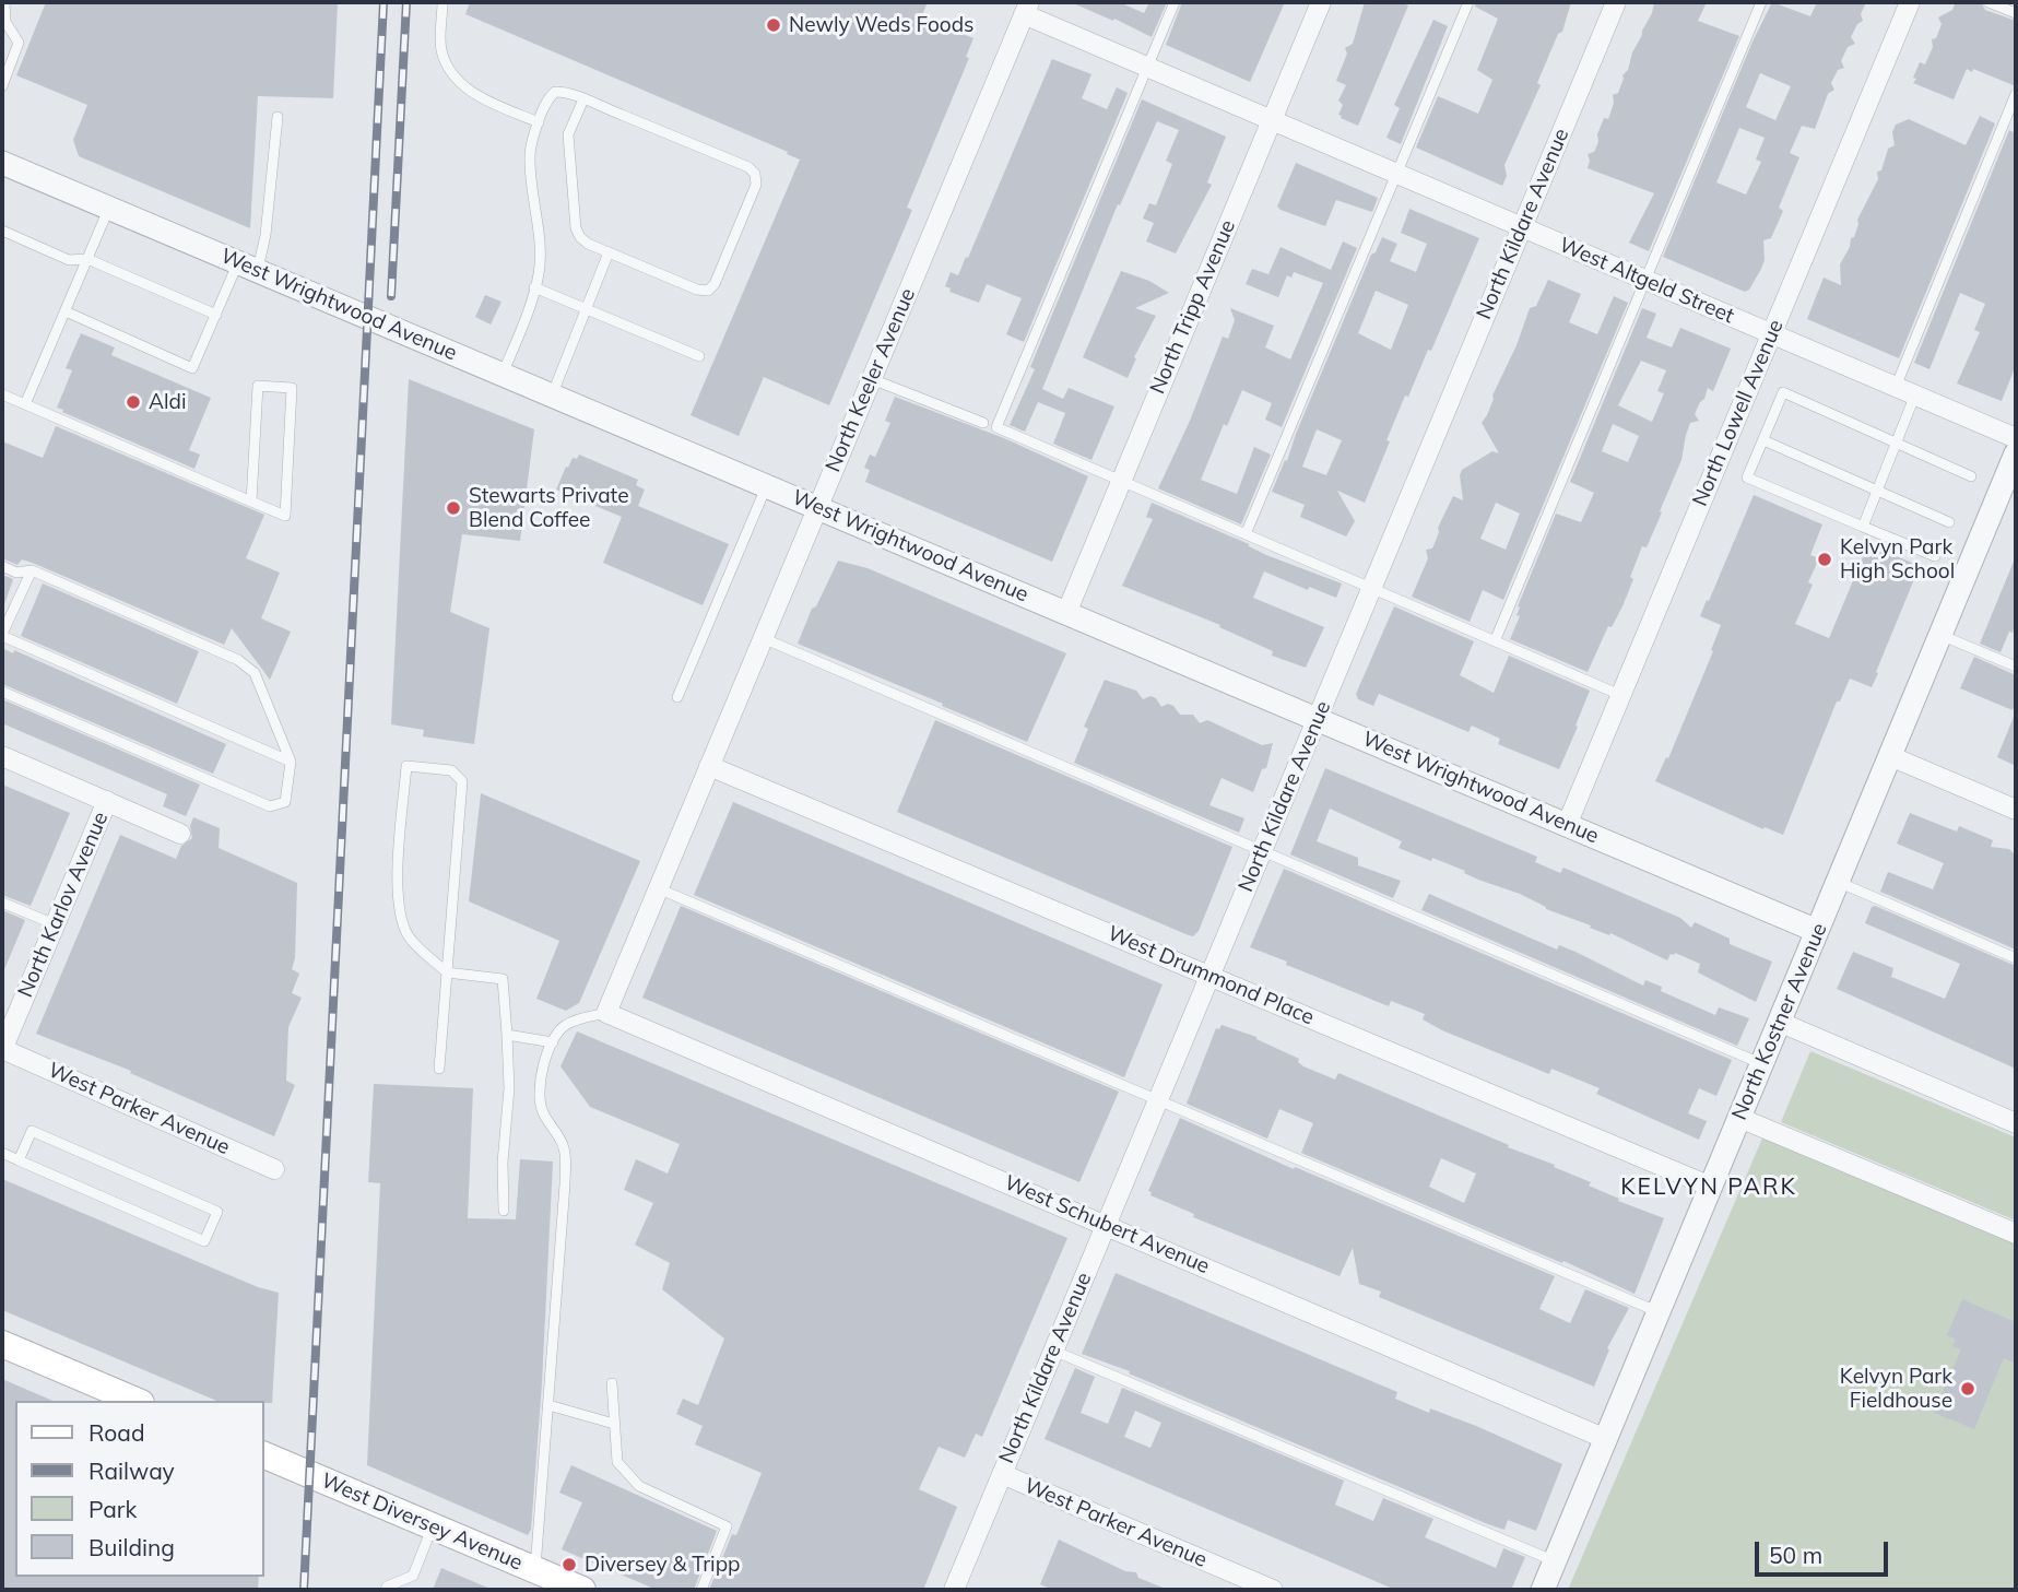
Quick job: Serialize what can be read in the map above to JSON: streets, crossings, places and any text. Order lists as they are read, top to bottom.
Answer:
{
  "streets": {
    "main road": ["West Diversey Avenue"],
    "street": [
      "North Kildare Avenue",
      "West Altgeld Street",
      "West Wrightwood Avenue",
      "North Tripp Avenue",
      "North Keeler Avenue",
      "North Lowell Avenue",
      "North Karlov Avenue",
      "West Drummond Place",
      "North Kostner Avenue",
      "West Parker Avenue",
      "West Schubert Avenue"
    ]
  },
  "crossings": [
    ["North Kildare Avenue", "West Altgeld Street"],
    ["North Kildare Avenue", "West Wrightwood Avenue"],
    ["North Kildare Avenue", "West Drummond Place"],
    ["North Kildare Avenue", "West Parker Avenue"],
    ["North Kildare Avenue", "West Schubert Avenue"],
    ["West Altgeld Street", "North Tripp Avenue"],
    ["West Altgeld Street", "North Keeler Avenue"],
    ["West Altgeld Street", "North Lowell Avenue"],
    ["West Wrightwood Avenue", "North Tripp Avenue"],
    ["West Wrightwood Avenue", "North Keeler Avenue"],
    ["West Wrightwood Avenue", "North Lowell Avenue"],
    ["West Wrightwood Avenue", "North Kostner Avenue"],
    ["North Keeler Avenue", "West Drummond Place"],
    ["North Keeler Avenue", "West Schubert Avenue"],
    ["North Karlov Avenue", "West Parker Avenue"],
    ["West Drummond Place", "North Kostner Avenue"],
    ["North Kostner Avenue", "West Schubert Avenue"]
  ],
  "districts": ["KELVYN PARK"],
  "places": [
    "Newly Weds Foods",
    "Aldi",
    "Stewarts Private Blend Coffee",
    "Kelvyn Park High School",
    "Kelvyn Park Fieldhouse",
    "Diversey & Tripp"
  ],
  "legend": [
    "Road",
    "Railway",
    "Park",
    "Building"
  ],
  "scale_bar": "50 m"
}
